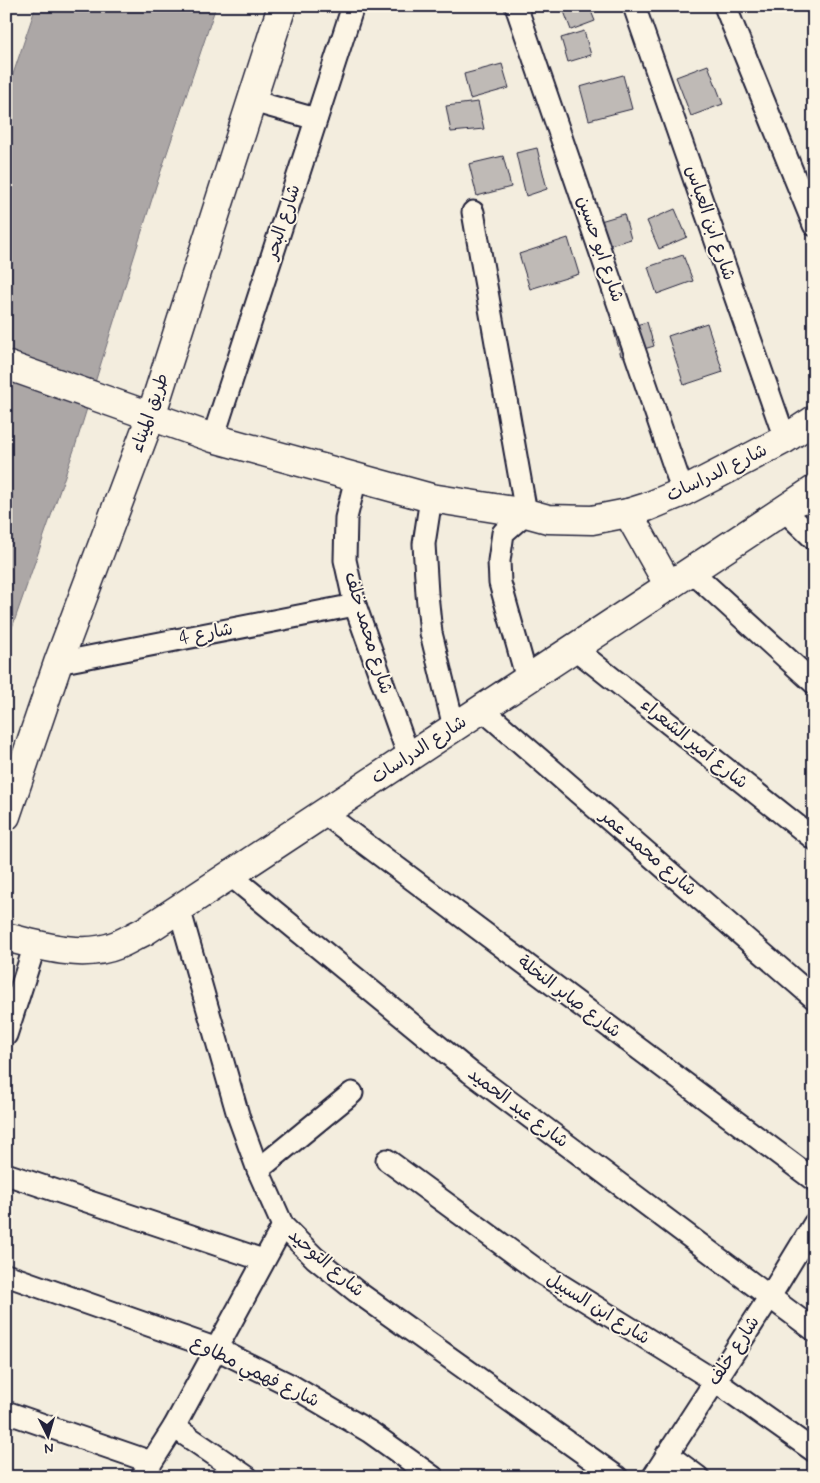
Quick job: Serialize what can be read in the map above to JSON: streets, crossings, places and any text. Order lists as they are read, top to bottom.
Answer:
{
  "streets": {
    "street": [
      "شارع البحر",
      "شارع ابن العباس",
      "شارع ابو حسين",
      "طريق الميناء",
      "شارع الدراسات",
      "شارع محمد خلف",
      "شارع 4",
      "شارع أمير الشعراء",
      "شارع محمد عمر",
      "شارع صابر النخلة",
      "شارع عبد الحميد",
      "شارع التوحيد",
      "شارع ابن السبيل",
      "شارع خلف",
      "شارع فهمي مطاوع"
    ]
  },
  "crossings": [
    ["شارع البحر", "شارع الدراسات"],
    ["شارع ابن العباس", "شارع الدراسات"],
    ["شارع ابو حسين", "شارع الدراسات"],
    ["طريق الميناء", "شارع الدراسات"],
    ["طريق الميناء", "شارع 4"],
    ["شارع الدراسات", "شارع محمد خلف"],
    ["شارع الدراسات", "شارع أمير الشعراء"],
    ["شارع الدراسات", "شارع محمد عمر"],
    ["شارع الدراسات", "شارع صابر النخلة"],
    ["شارع الدراسات", "شارع عبد الحميد"],
    ["شارع الدراسات", "شارع التوحيد"],
    ["شارع محمد خلف", "شارع 4"],
    ["شارع عبد الحميد", "شارع خلف"],
    ["شارع ابن السبيل", "شارع خلف"]
  ],
  "north": "bottom"
}
